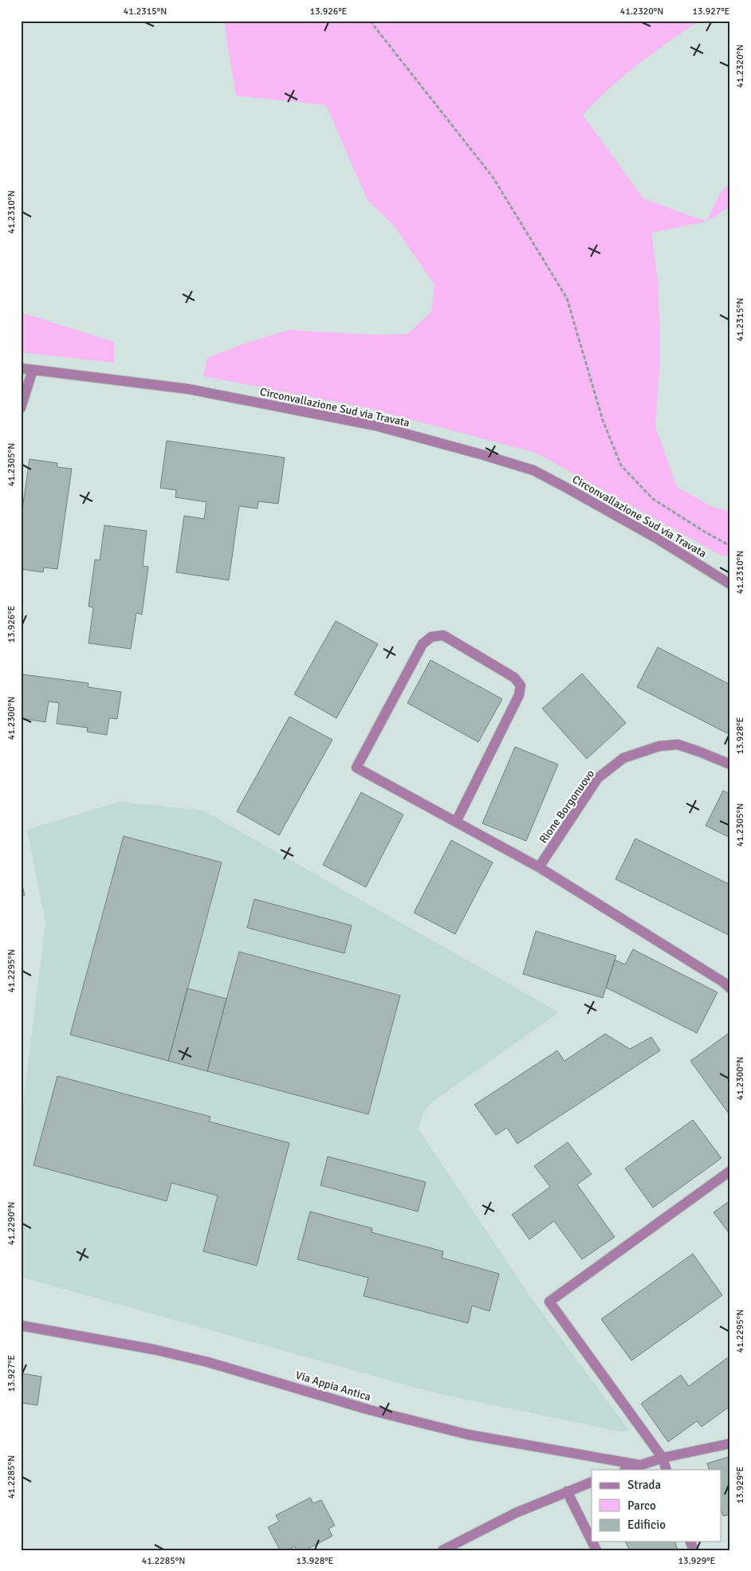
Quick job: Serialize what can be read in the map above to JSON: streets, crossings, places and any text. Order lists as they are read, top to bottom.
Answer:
{
  "streets": {
    "street": ["Circonvallazione Sud via Travata", "Rione Borgonuovo", "Via Appia Antica"]
  },
  "legend": ["Strada", "Parco", "Edificio"],
  "coordinates": [
    "41.2315°N",
    "13.926°E",
    "41.2320°N",
    "13.927°E",
    "41.2310°N",
    "41.2305°N",
    "41.2300°N",
    "13.928°E",
    "41.2295°N",
    "41.2290°N",
    "41.2285°N",
    "13.929°E"
  ]
}
